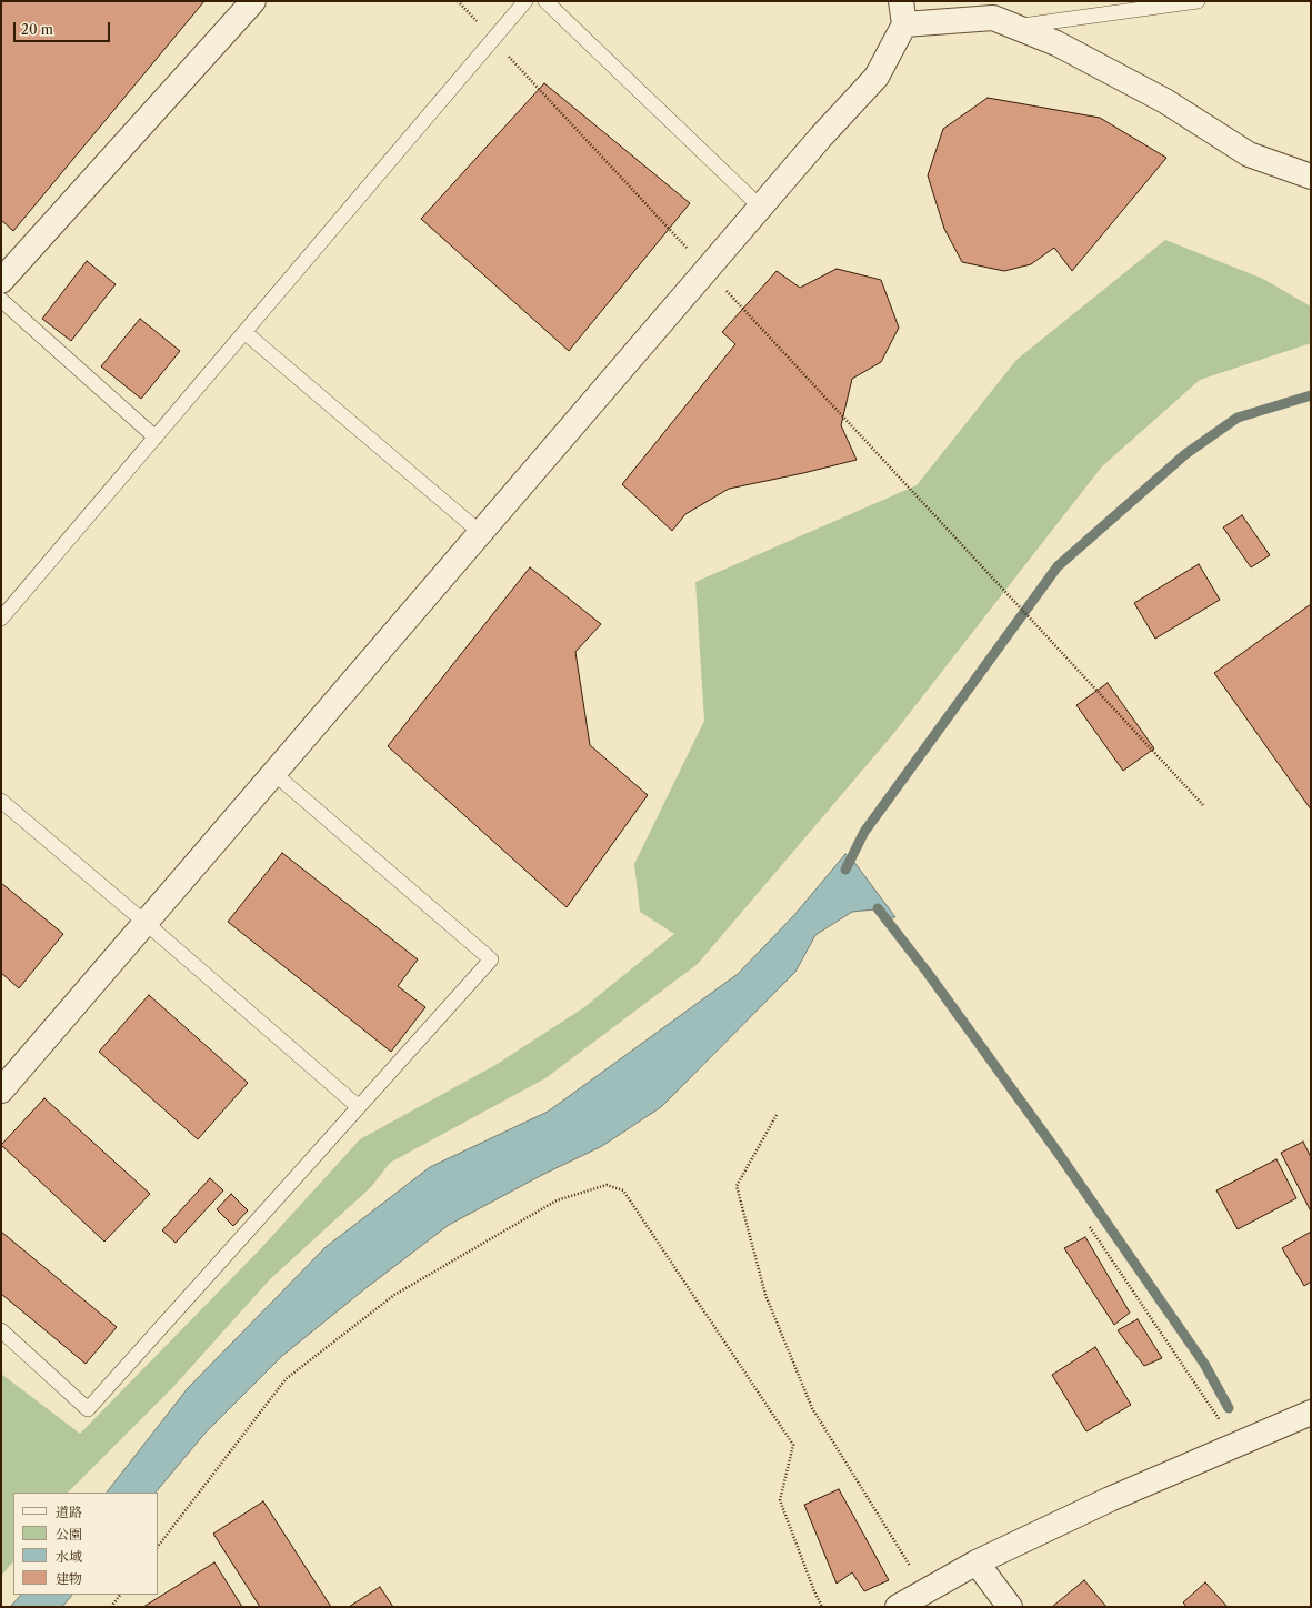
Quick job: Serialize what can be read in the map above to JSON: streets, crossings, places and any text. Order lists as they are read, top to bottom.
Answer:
{
  "legend": [
    "道路",
    "公園",
    "水域",
    "建物"
  ],
  "scale_bar": "20 m"
}
